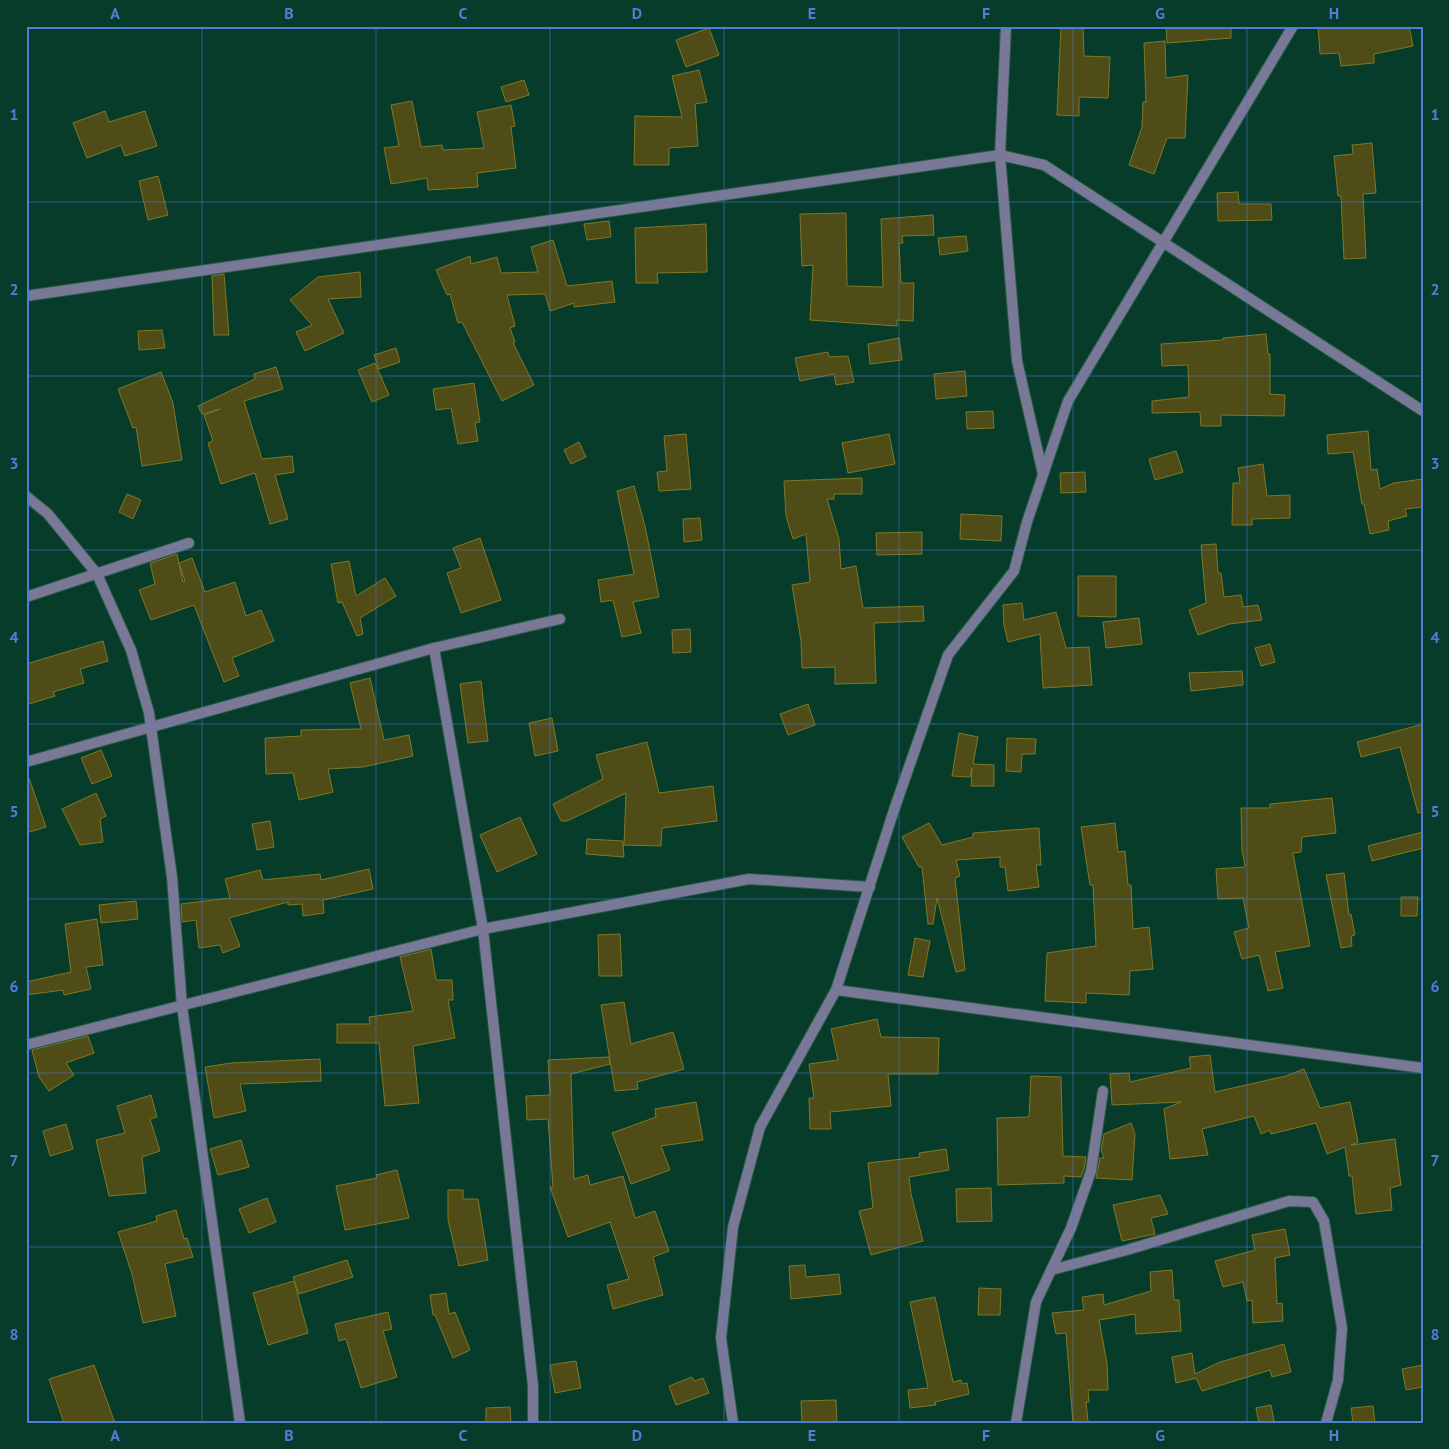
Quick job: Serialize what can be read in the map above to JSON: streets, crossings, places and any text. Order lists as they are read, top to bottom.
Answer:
{
  "grid": {
    "columns": [
      "A",
      "B",
      "C",
      "D",
      "E",
      "F",
      "G",
      "H"
    ],
    "rows": [
      "1",
      "2",
      "3",
      "4",
      "5",
      "6",
      "7",
      "8"
    ]
  }
}
